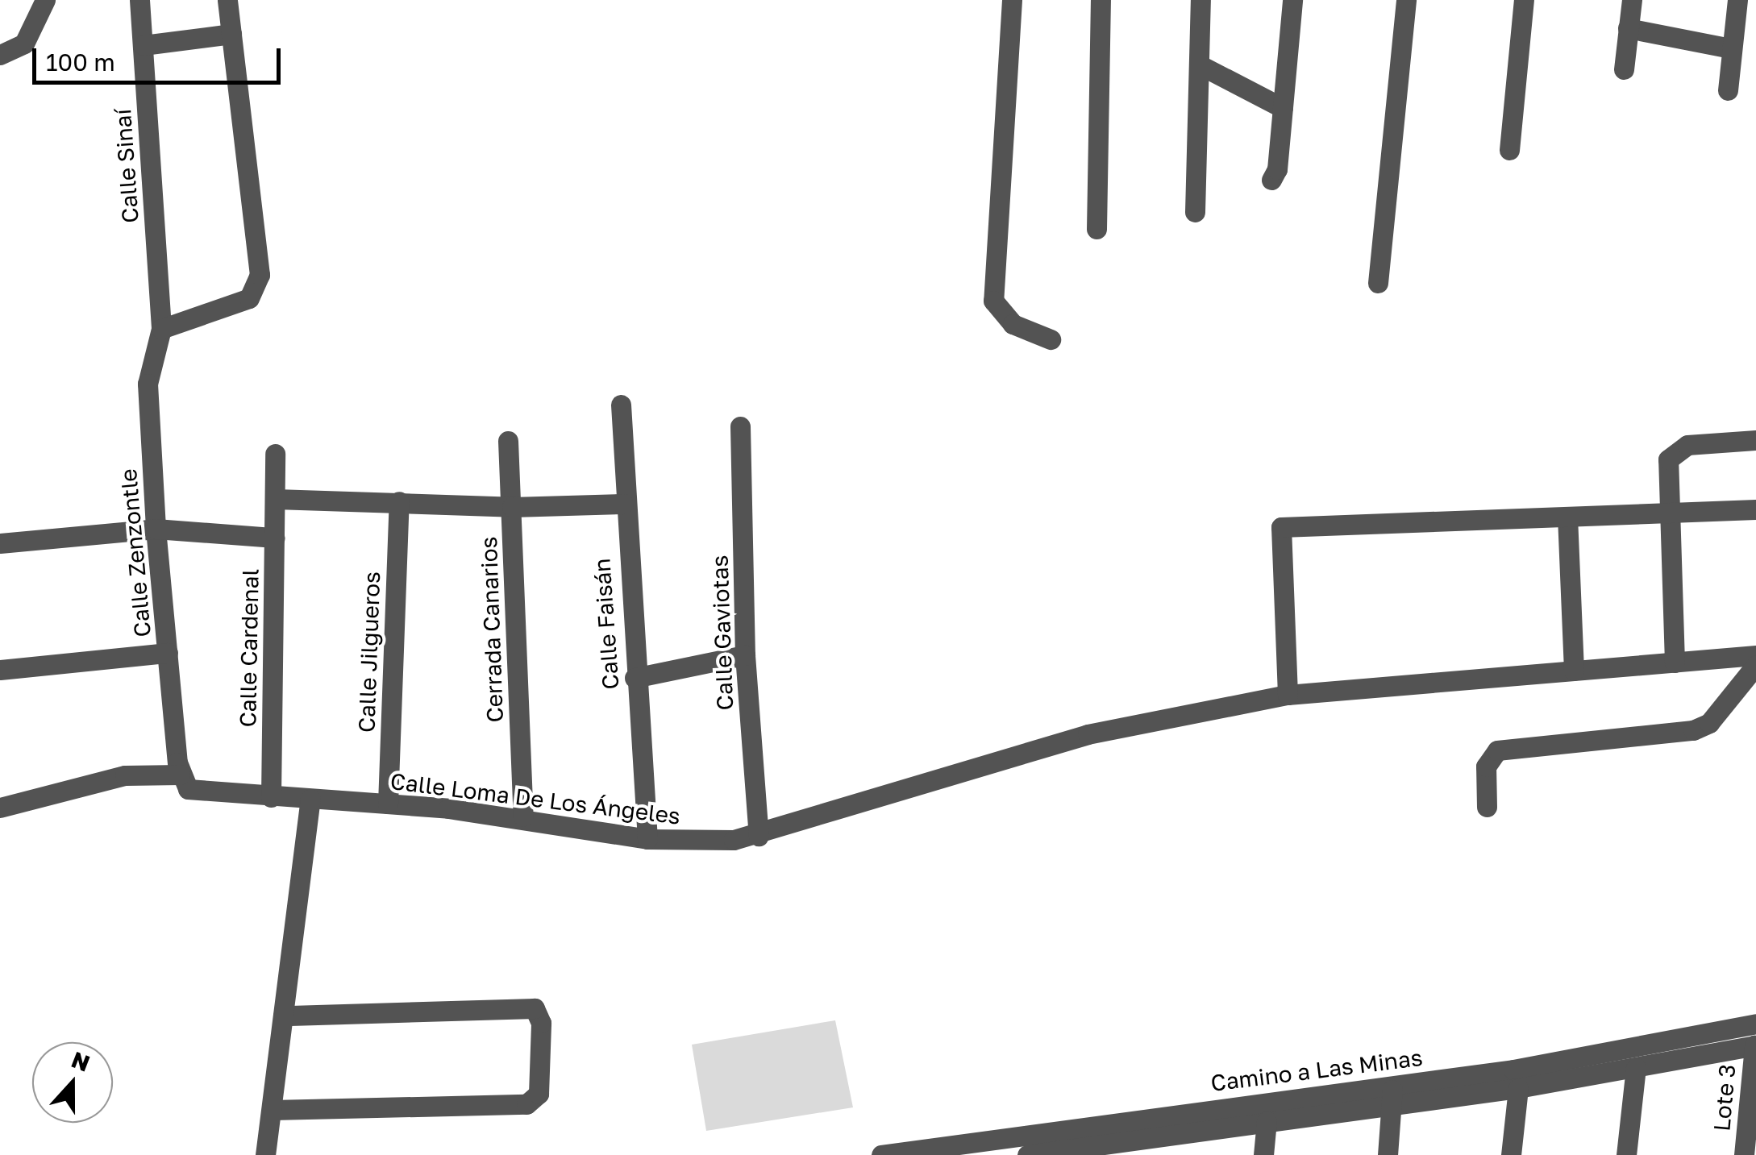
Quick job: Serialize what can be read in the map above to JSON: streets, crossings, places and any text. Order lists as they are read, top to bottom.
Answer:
{
  "streets": {
    "street": [
      "Calle Sinaí",
      "Calle Zenzontle",
      "Calle Faisán",
      "Cerrada Canarios",
      "Calle Gaviotas",
      "Calle Cardenal",
      "Calle Jilgueros",
      "Calle Loma De Los Ángeles",
      "Camino a Las Minas",
      "Lote 3"
    ]
  },
  "crossings": [
    ["Calle Sinaí", "Calle Zenzontle"],
    ["Calle Zenzontle", "Calle Loma De Los Ángeles"],
    ["Calle Faisán", "Calle Loma De Los Ángeles"],
    ["Cerrada Canarios", "Calle Loma De Los Ángeles"],
    ["Calle Gaviotas", "Calle Loma De Los Ángeles"],
    ["Calle Cardenal", "Calle Loma De Los Ángeles"],
    ["Calle Jilgueros", "Calle Loma De Los Ángeles"],
    ["Camino a Las Minas", "Lote 3"]
  ],
  "scale_bar": "100 m",
  "north": "top"
}
